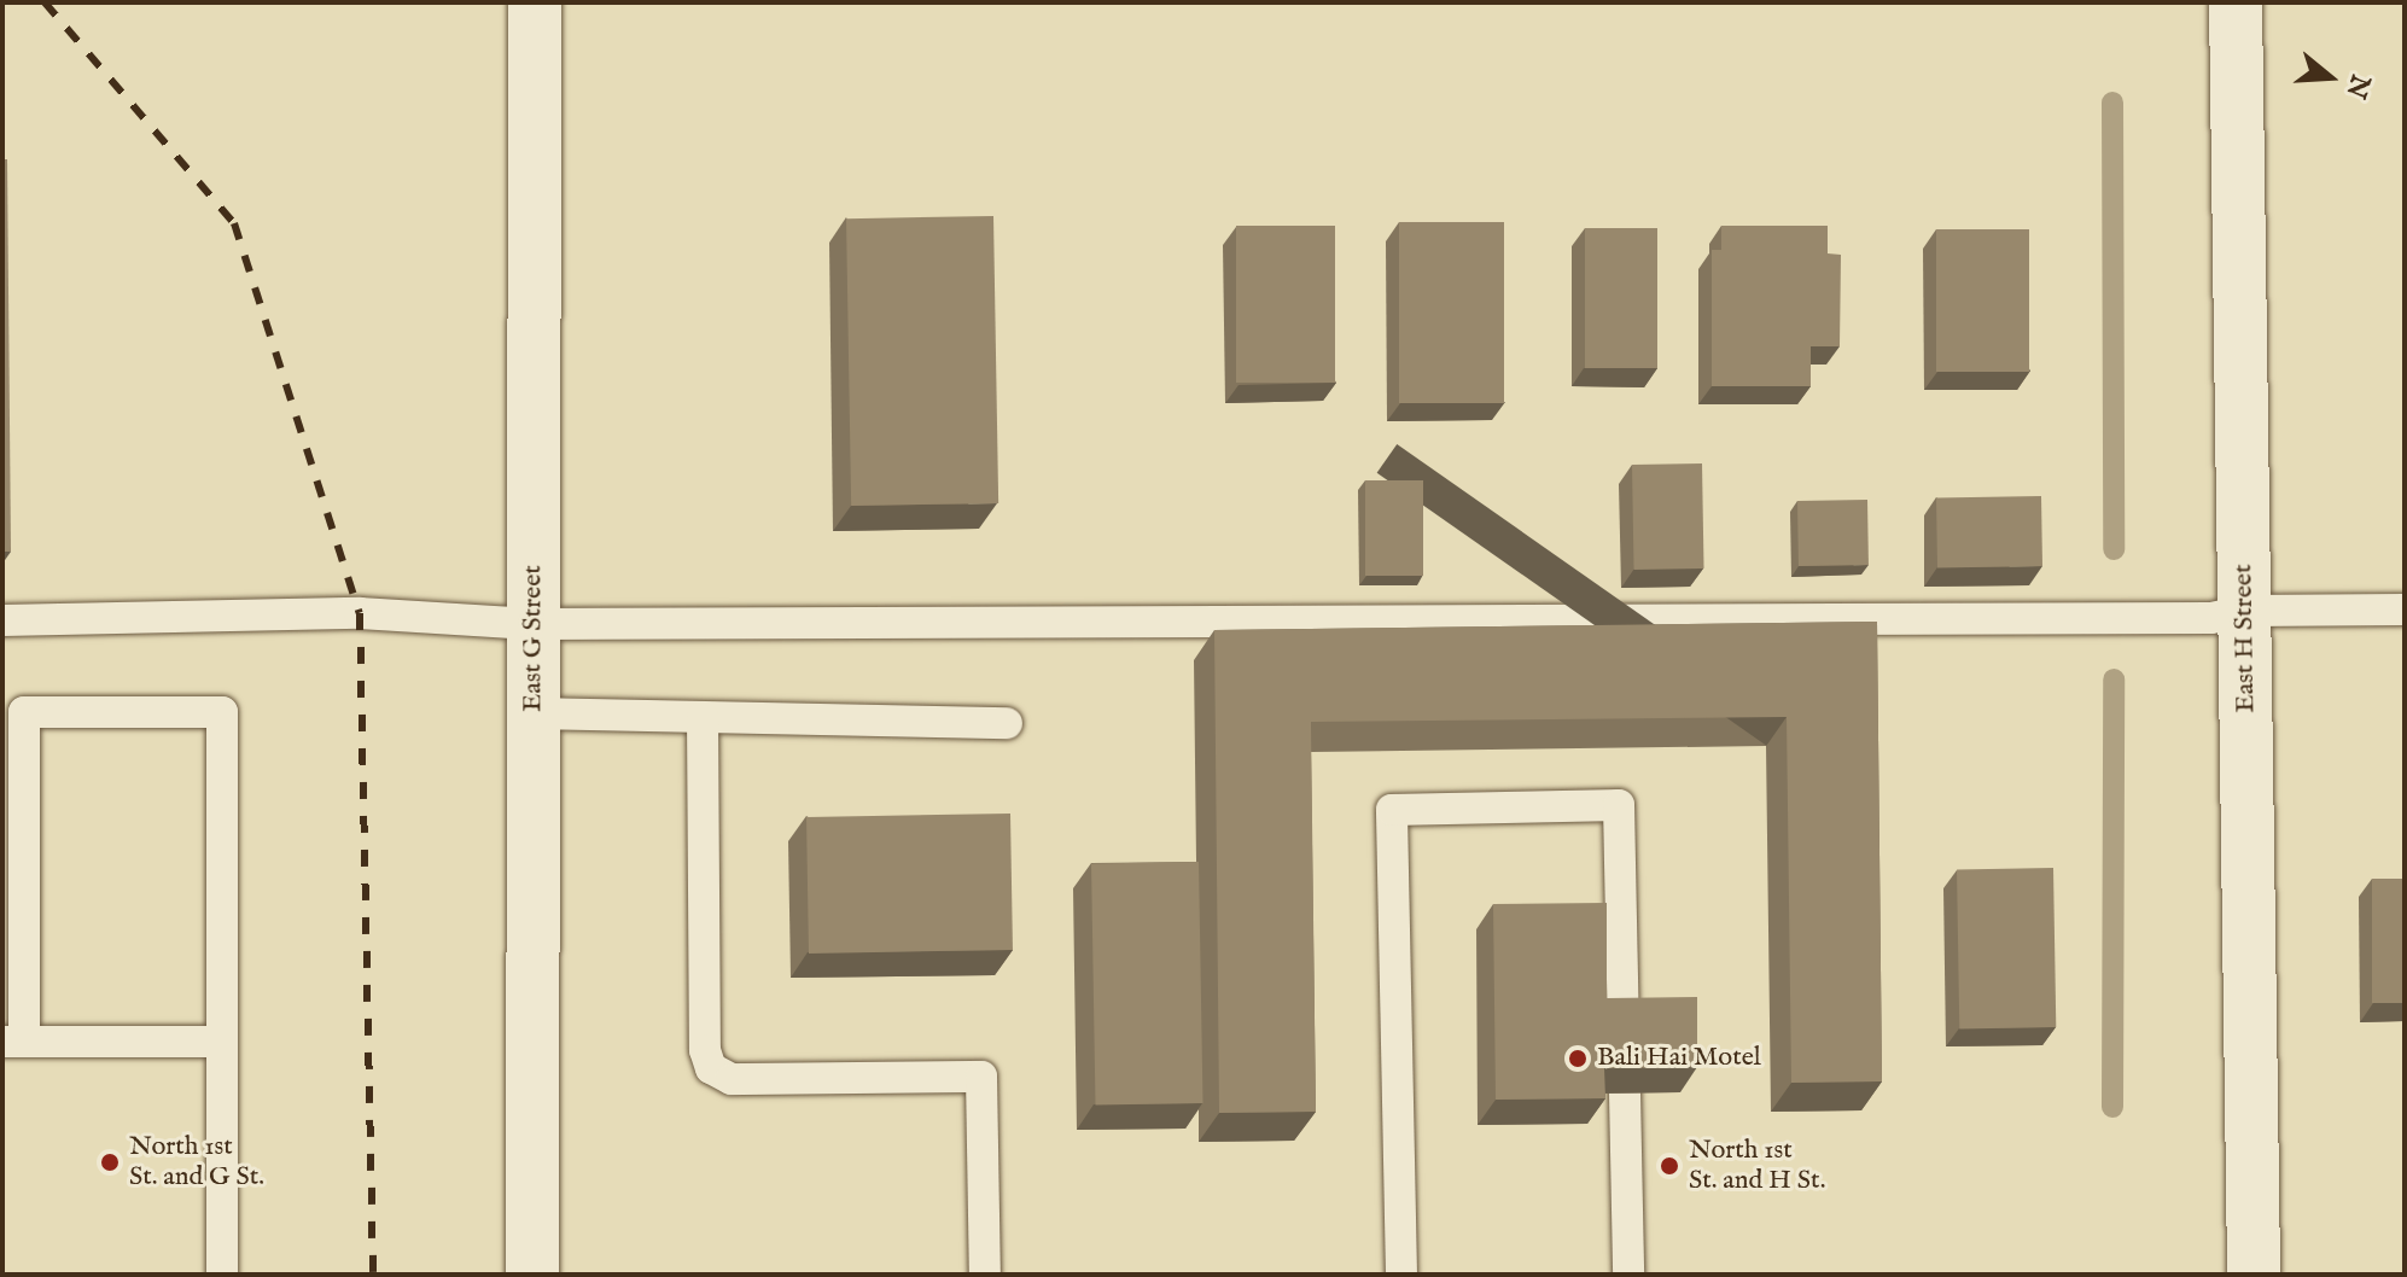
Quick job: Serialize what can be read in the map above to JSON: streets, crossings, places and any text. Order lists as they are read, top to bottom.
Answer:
{
  "streets": {
    "street": ["East G Street", "East H Street"]
  },
  "places": ["Bali Hai Motel", "North 1st St. and G St.", "North 1st St. and H St."],
  "north": "right"
}
